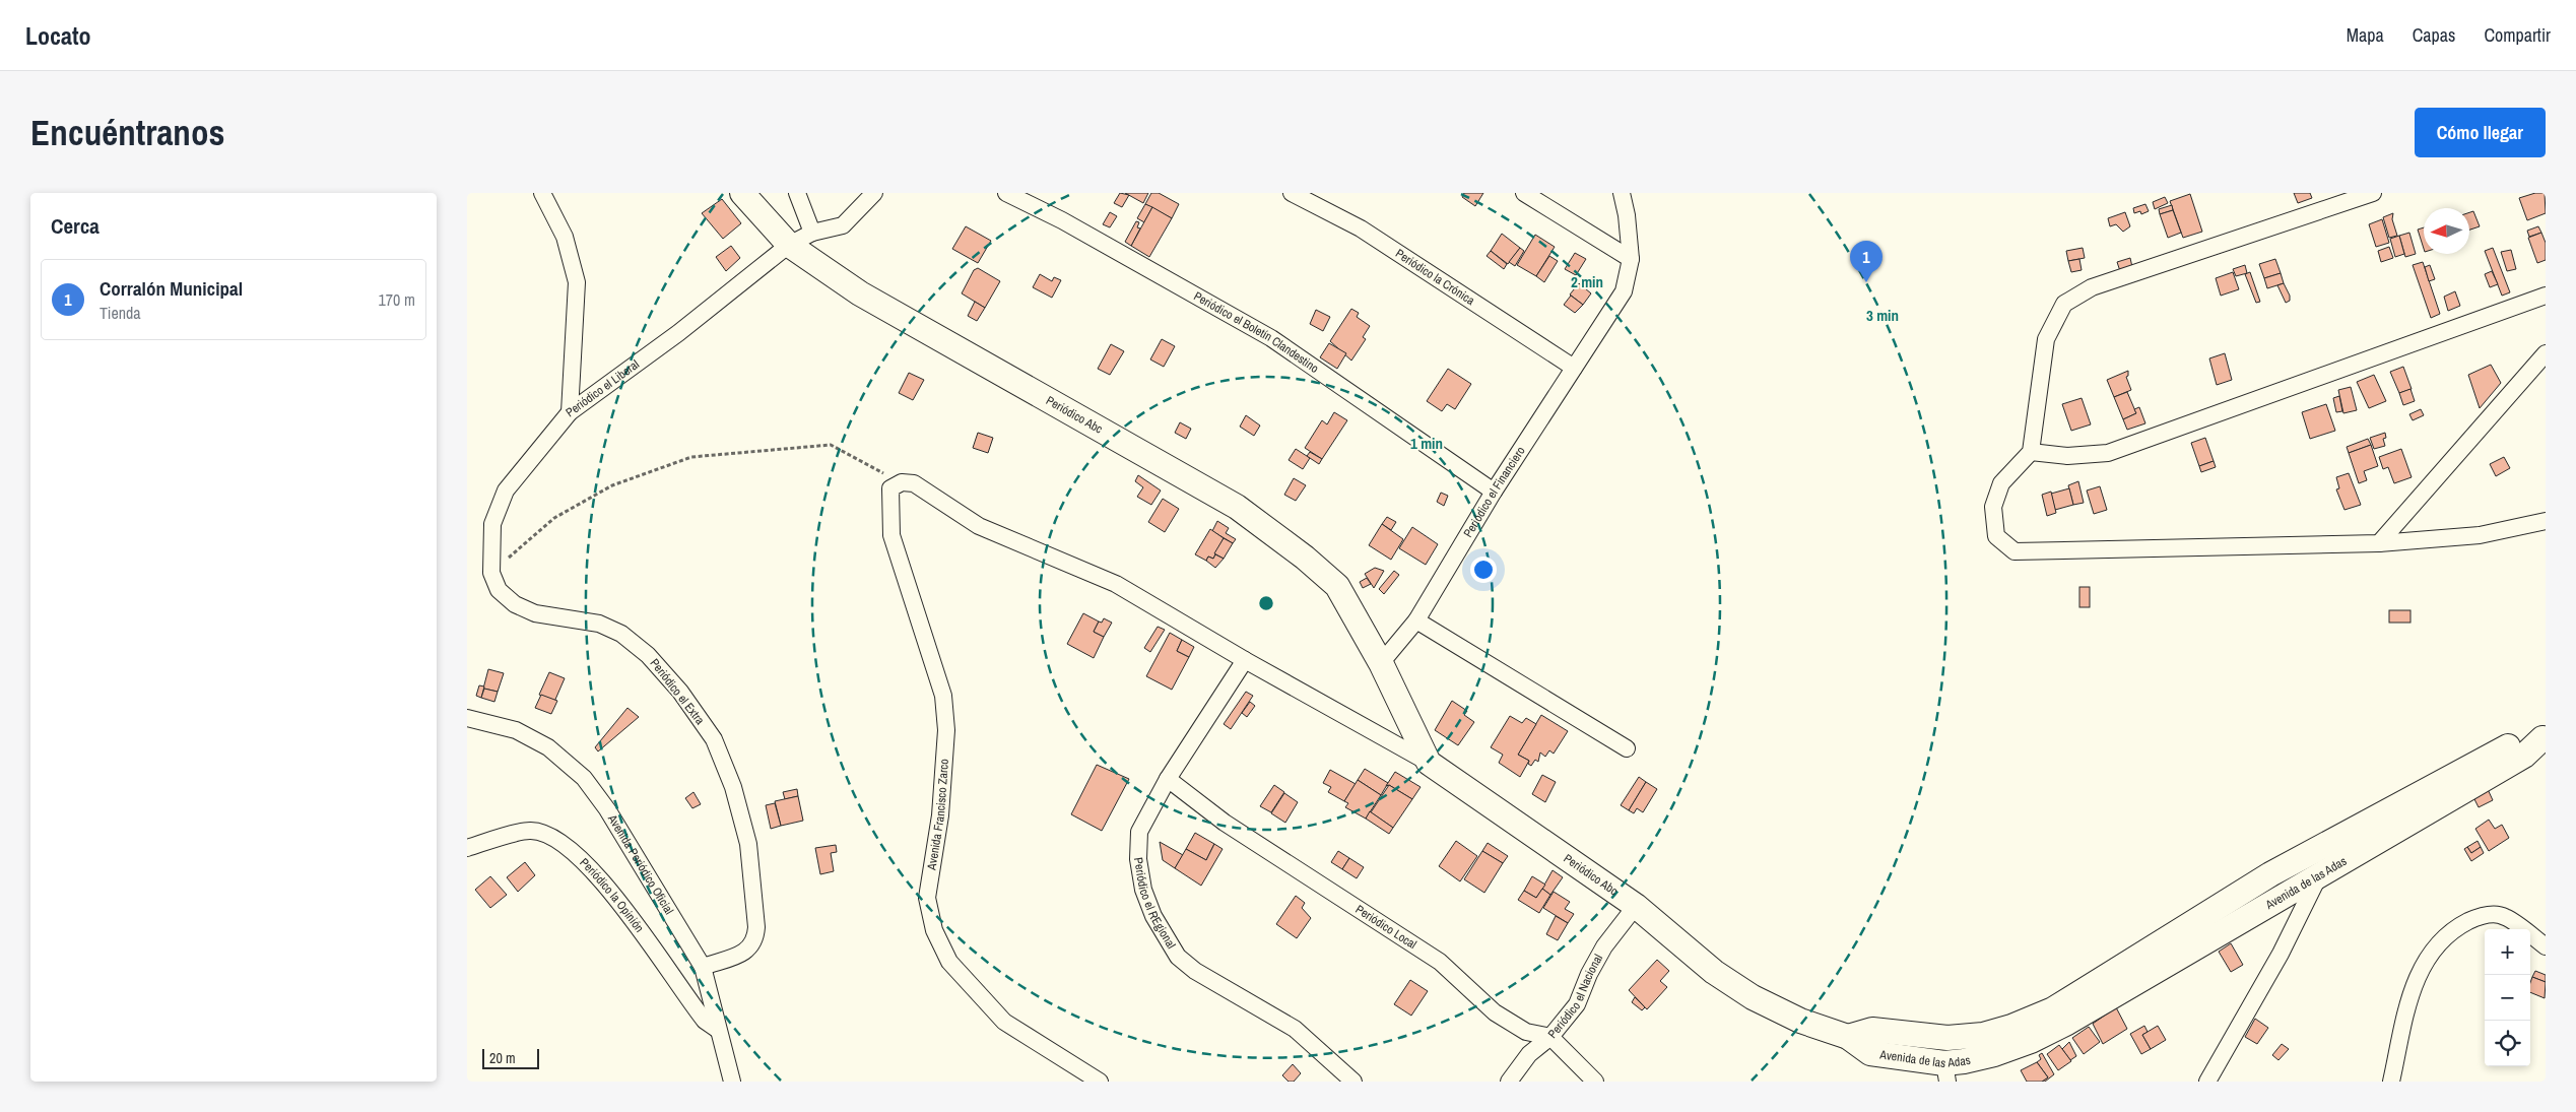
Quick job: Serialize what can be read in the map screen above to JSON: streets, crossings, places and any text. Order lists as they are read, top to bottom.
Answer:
{
  "streets": {
    "street": [
      "Periódico la Crónica",
      "Periódico el Boletín Clandestino",
      "Periódico el Liberal",
      "Periódico Abc",
      "Periódico el Financiero",
      "Periódico el Extra",
      "Avenida Francisco Zarco",
      "Avenida Periódico Oficial",
      "Avenida de las Adas",
      "Periódico la Opinión",
      "Periódico el REgional",
      "Periódico Local",
      "Periódico el Nacional"
    ]
  },
  "crossings": [
    ["Periódico la Crónica", "Periódico el Financiero"],
    ["Periódico el Boletín Clandestino", "Periódico el Financiero"],
    ["Periódico el Liberal", "Periódico Abc"],
    ["Periódico el Liberal", "Periódico el Extra"],
    ["Periódico Abc", "Avenida de las Adas"],
    ["Periódico Abc", "Periódico el Nacional"],
    ["Periódico el Extra", "Avenida Periódico Oficial"],
    ["Avenida Periódico Oficial", "Periódico la Opinión"],
    ["Periódico el REgional", "Periódico Local"],
    ["Periódico Local", "Periódico el Nacional"]
  ],
  "scale_bar": "20 m",
  "north": "left",
  "page": {
    "header": "Locato",
    "nav": ["Mapa", "Capas", "Compartir"],
    "buttons": "Cómo llegar",
    "title": "Encuéntranos",
    "heading": "Cerca",
    "pins": "1",
    "list": [
      {
        "mark": "1",
        "name": "Corralón Municipal",
        "note": "Tienda",
        "value": "170 m"
      }
    ],
    "map_buttons": ["+", "−"],
    "scale": "20 m"
  },
  "rings": ["2 min", "3 min", "1 min"]
}
